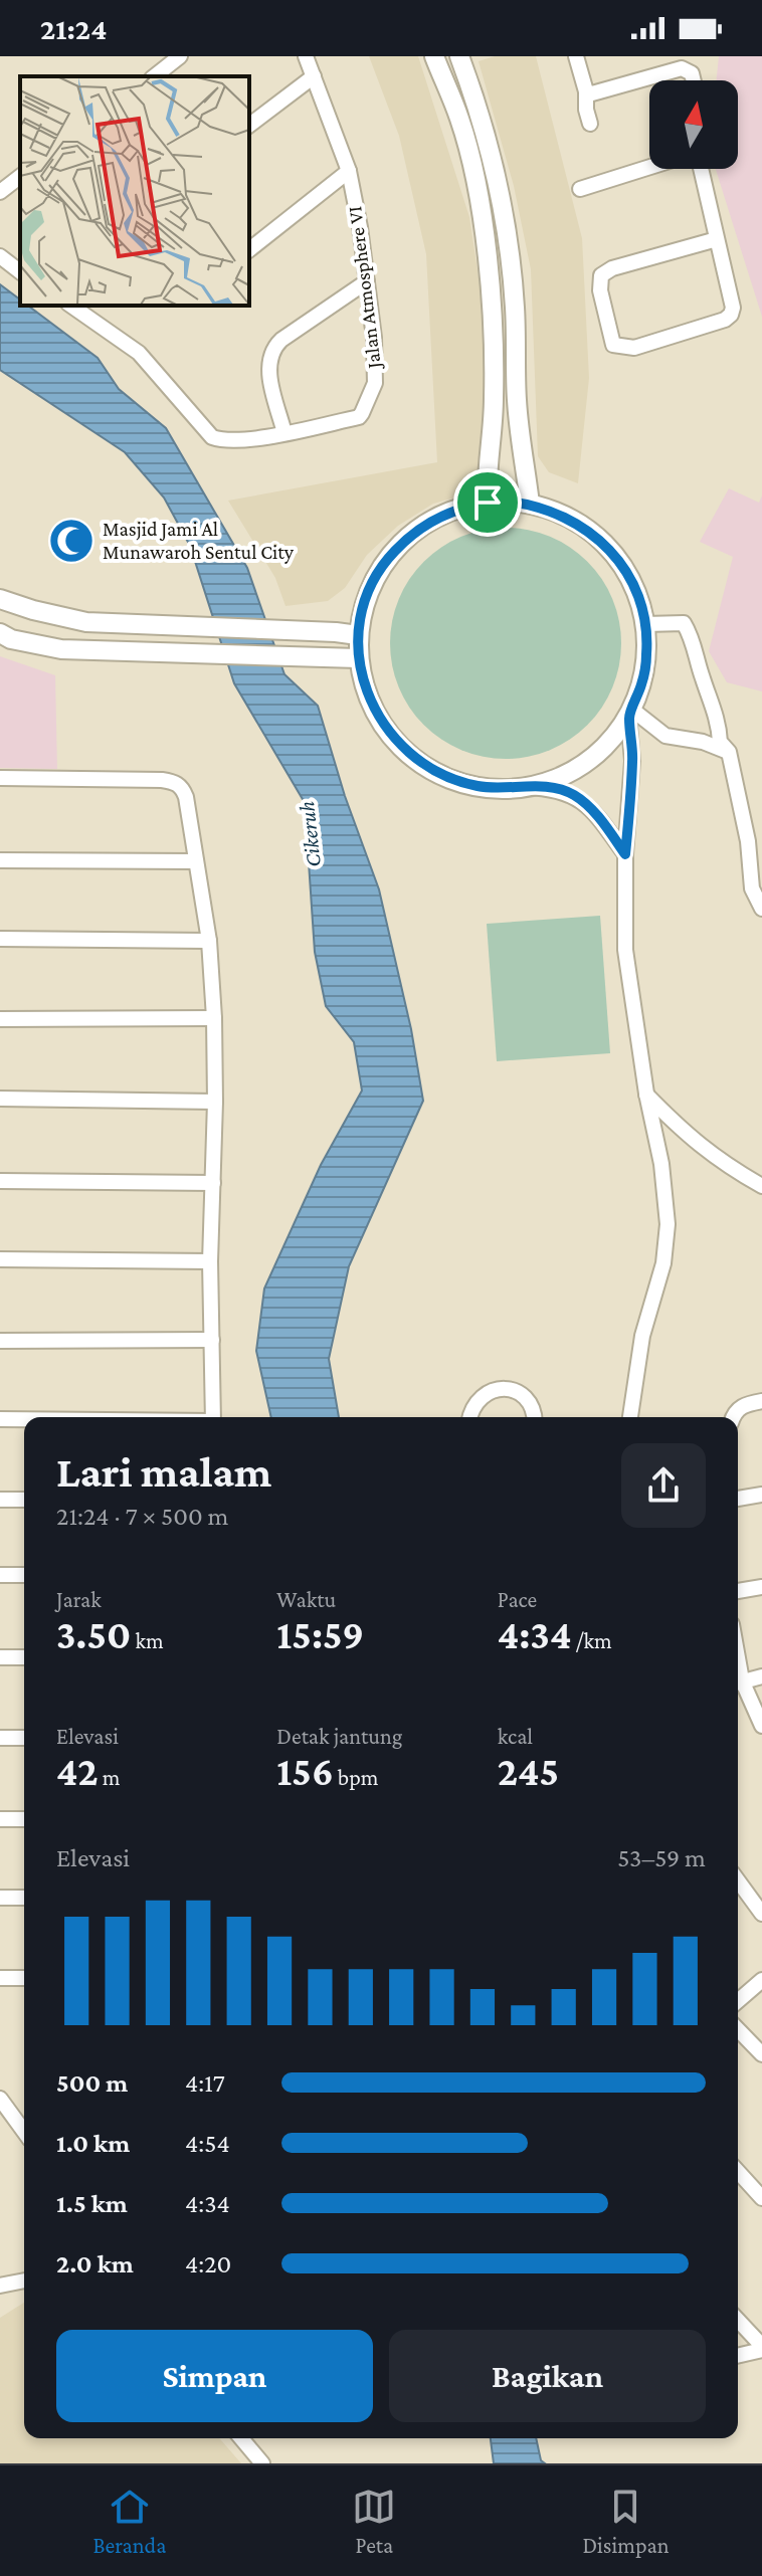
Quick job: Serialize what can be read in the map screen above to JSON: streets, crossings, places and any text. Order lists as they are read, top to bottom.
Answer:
{
  "streets": {
    "street": ["Jalan Atmosphere VI"]
  },
  "water": ["Cikeruh"],
  "places": {
    "mosque": ["Masjid Jami Al Munawaroh Sentul City"]
  },
  "north": "top",
  "page": {
    "status": "21:24",
    "heading": ["Lari malam", "21:24 · 7 × 500 m"],
    "stats": [
      ["Jarak", "3.50 km"],
      ["Waktu", "15:59"],
      ["Pace", "4:34 /km"],
      ["Elevasi", "42 m"],
      ["Detak jantung", "156 bpm"],
      ["kcal", "245"]
    ],
    "chart": ["Elevasi", "53–59 m"],
    "list": [
      {
        "name": "500 m",
        "note": "4:17"
      },
      {
        "name": "1.0 km",
        "note": "4:54"
      },
      {
        "name": "1.5 km",
        "note": "4:34"
      },
      {
        "name": "2.0 km",
        "note": "4:20"
      }
    ],
    "buttons": ["Simpan", "Bagikan"],
    "tabs": ["Beranda", "Peta", "Disimpan"]
  }
}
